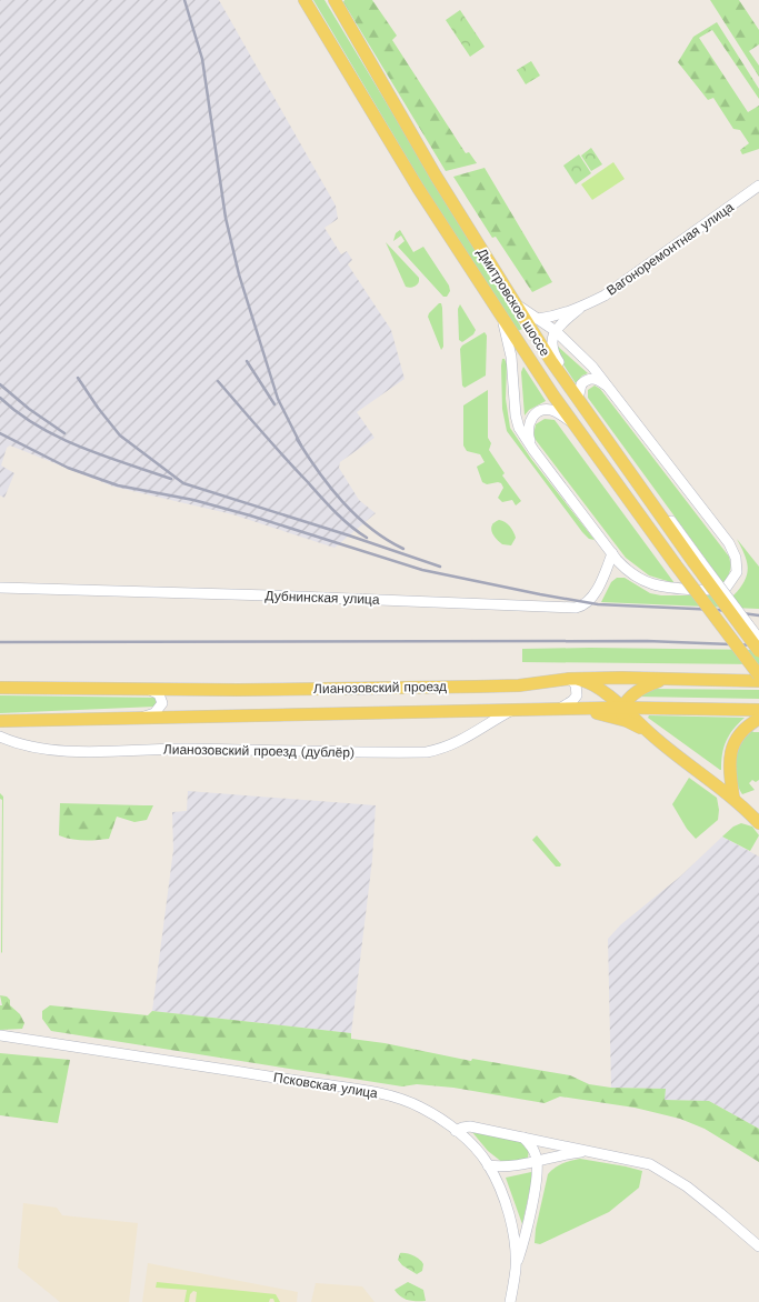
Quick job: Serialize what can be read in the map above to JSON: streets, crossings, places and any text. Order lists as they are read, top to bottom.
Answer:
{
  "streets": {
    "main road": ["Дмитровское шоссе", "Лианозовский проезд"],
    "street": [
      "Вагоноремонтная улица",
      "Дубнинская улица",
      "Лианозовский проезд (дублёр)",
      "Псковская улица"
    ]
  },
  "crossings": [
    ["Дмитровское шоссе", "Дубнинская улица"],
    ["Лианозовский проезд", "Лианозовский проезд (дублёр)"]
  ]
}
